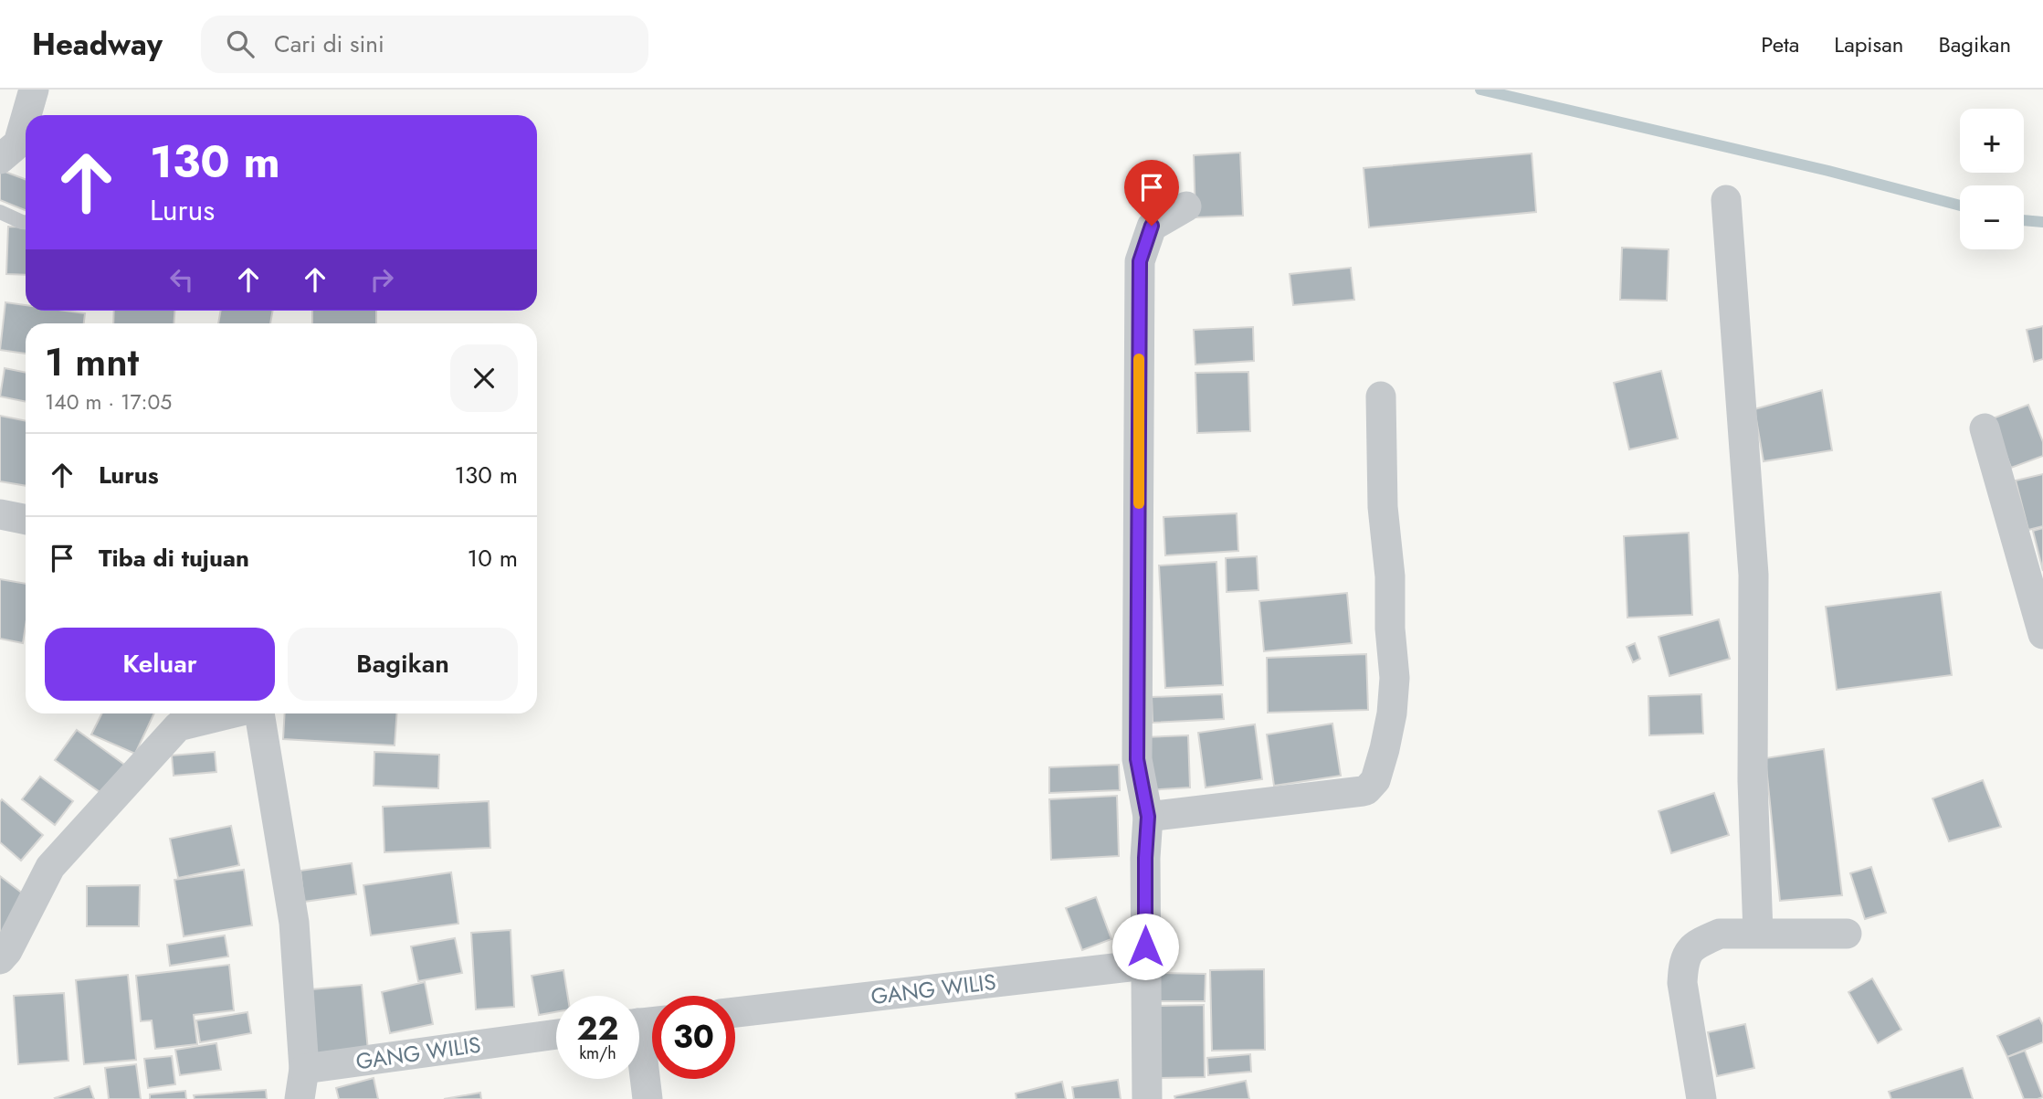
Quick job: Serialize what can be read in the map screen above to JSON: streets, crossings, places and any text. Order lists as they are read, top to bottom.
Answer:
{
  "streets": {
    "street": ["GANG WILIS"]
  },
  "page": {
    "header": "Headway",
    "search": "Cari di sini",
    "nav": ["Peta", "Lapisan", "Bagikan"],
    "map_buttons": ["+", "−"],
    "turn": ["130 m", "Lurus"],
    "heading": ["1 mnt", "140 m · 17:05"],
    "list": [
      {
        "name": "Lurus",
        "value": "130 m"
      },
      {
        "name": "Tiba di tujuan",
        "value": "10 m"
      }
    ],
    "buttons": ["Keluar", "Bagikan"],
    "speed": "22 km/h",
    "limit": "30"
  }
}
